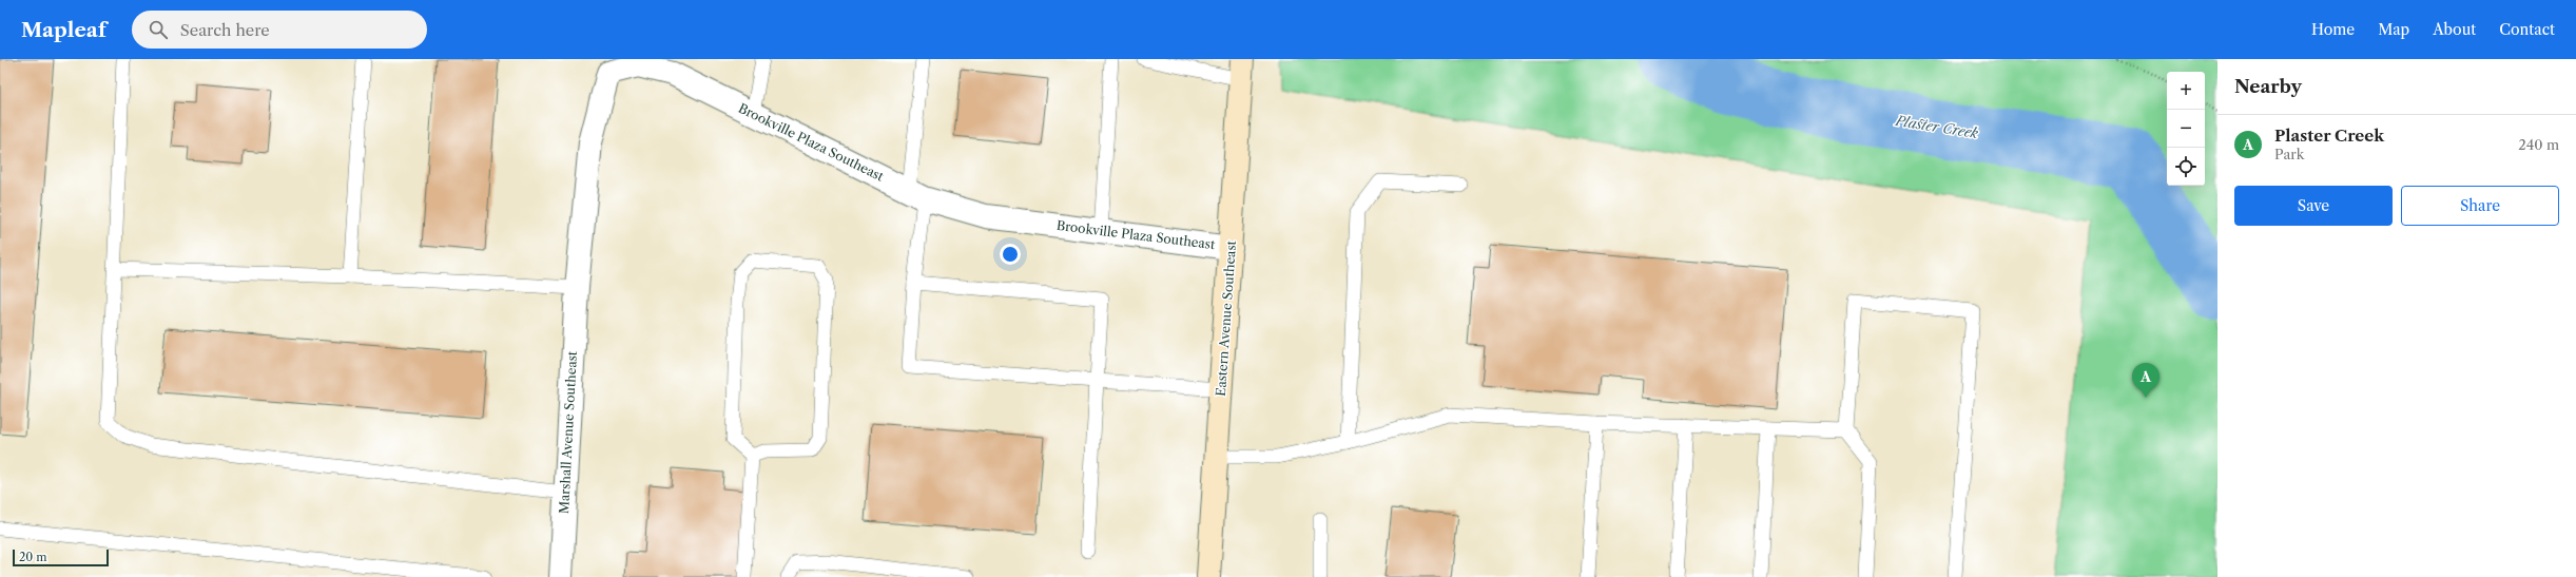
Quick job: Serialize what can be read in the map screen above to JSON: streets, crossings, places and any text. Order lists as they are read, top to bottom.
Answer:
{
  "streets": {
    "main road": ["Eastern Avenue Southeast"],
    "street": ["Brookville Plaza Southeast", "Marshall Avenue Southeast"]
  },
  "crossings": [
    ["Brookville Plaza Southeast", "Eastern Avenue Southeast"],
    ["Brookville Plaza Southeast", "Marshall Avenue Southeast"]
  ],
  "water": ["Plaster Creek"],
  "scale_bar": "20 m",
  "page": {
    "header": "Mapleaf",
    "search": "Search here",
    "nav": [
      "Home",
      "Map",
      "About",
      "Contact"
    ],
    "heading": "Nearby",
    "map_buttons": ["+", "−"],
    "list": [
      {
        "mark": "A",
        "name": "Plaster Creek",
        "note": "Park",
        "value": "240 m"
      }
    ],
    "buttons": ["Save", "Share"],
    "pins": "A",
    "scale": "20 m"
  }
}
